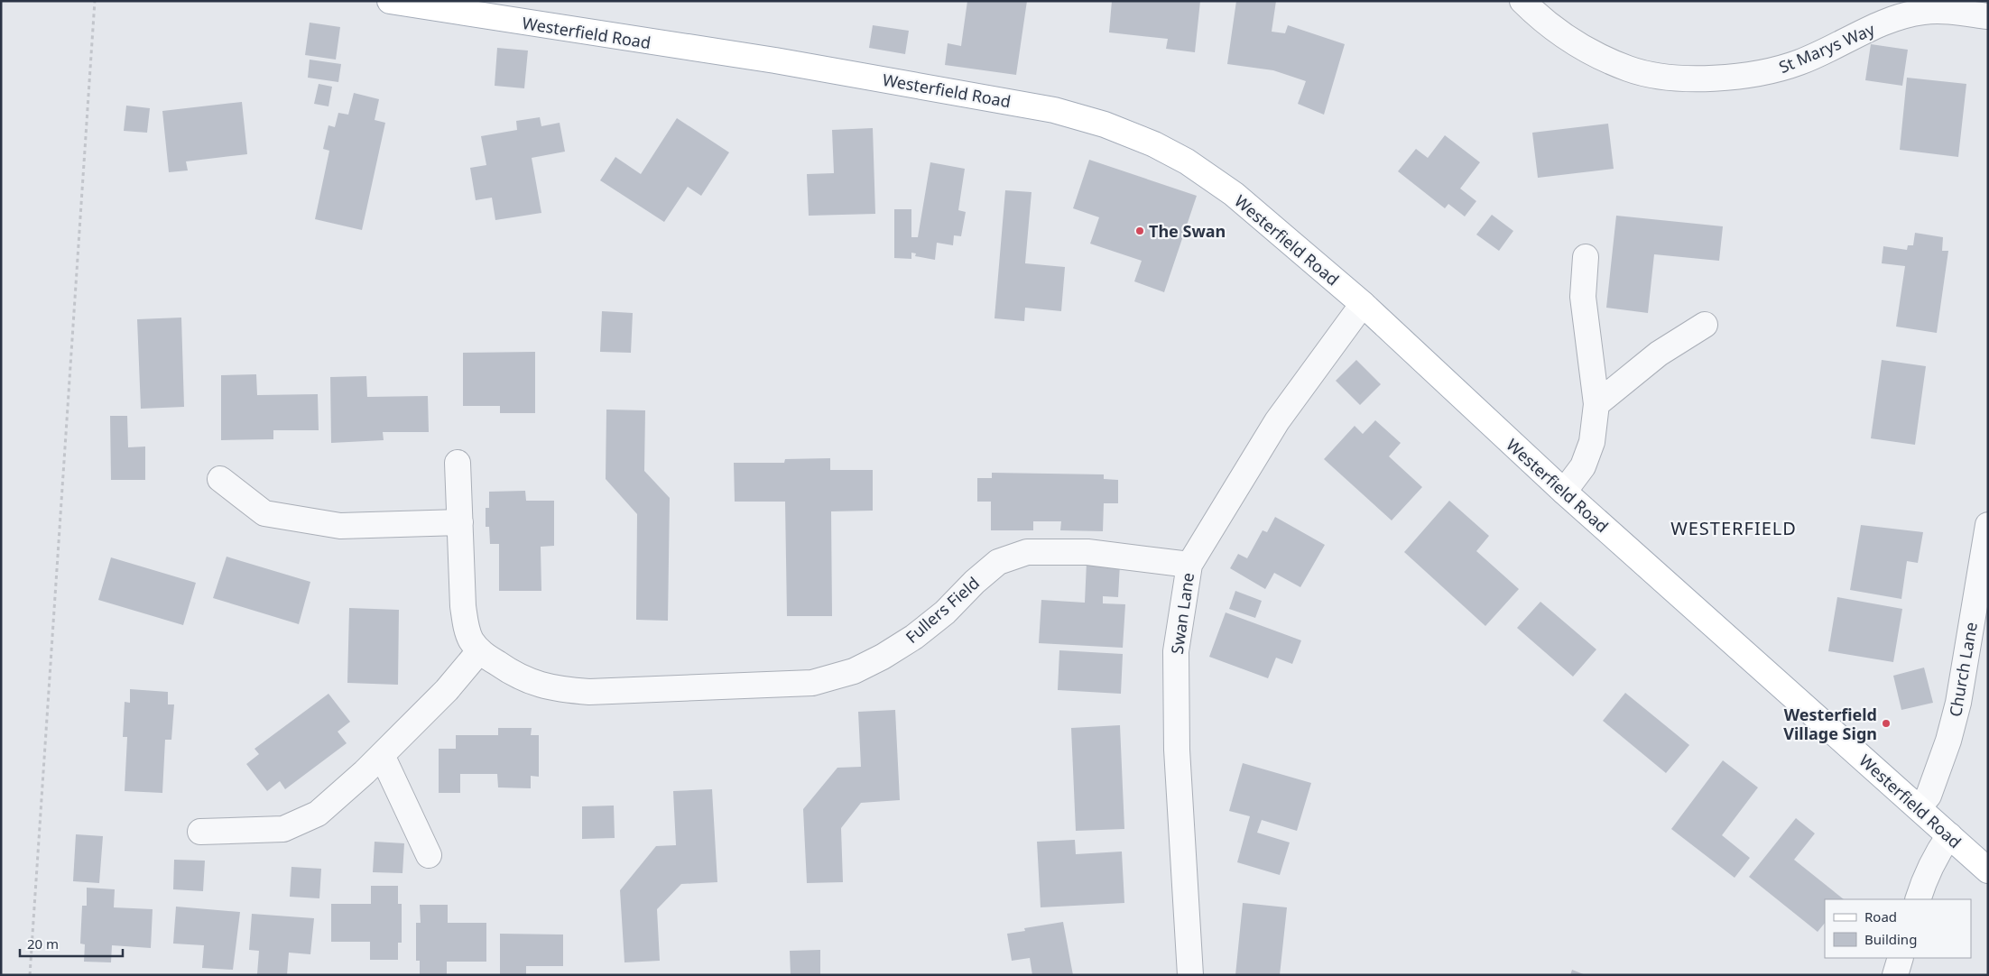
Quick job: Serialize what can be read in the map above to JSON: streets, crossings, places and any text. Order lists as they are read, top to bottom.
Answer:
{
  "streets": {
    "main road": ["Westerfield Road"],
    "street": [
      "St Marys Way",
      "Fullers Field",
      "Swan Lane",
      "Church Lane"
    ]
  },
  "crossings": [
    ["Westerfield Road", "Swan Lane"],
    ["Westerfield Road", "Church Lane"],
    ["Fullers Field", "Swan Lane"]
  ],
  "districts": ["WESTERFIELD"],
  "places": ["The Swan", "Westerfield Village Sign"],
  "legend": ["Road", "Building"],
  "scale_bar": "20 m"
}
